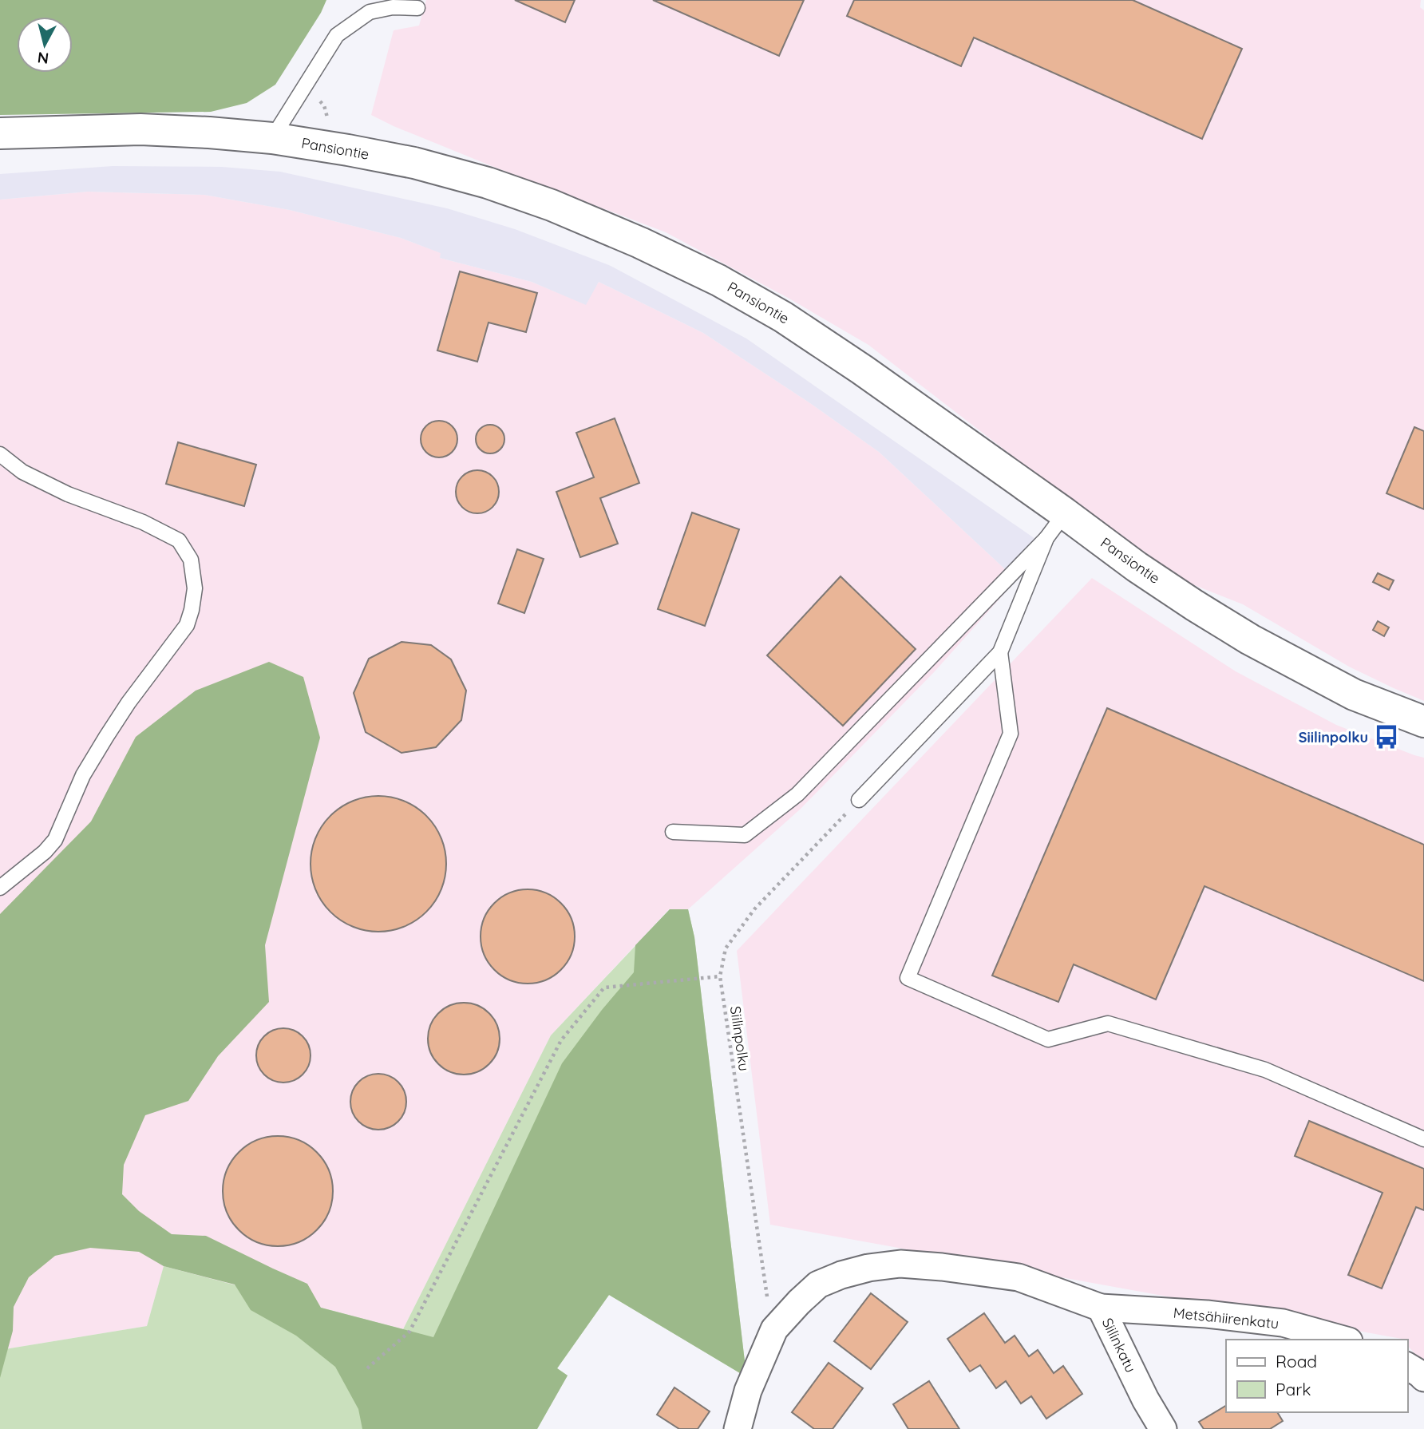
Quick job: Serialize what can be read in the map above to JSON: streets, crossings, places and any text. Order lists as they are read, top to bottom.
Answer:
{
  "streets": {
    "street": ["Pansiontie", "Metsähiirenkatu", "Siilinkatu"],
    "path": ["Siilinpolku"]
  },
  "crossings": [
    ["Siilinpolku", "Siilinkatu"],
    ["Metsähiirenkatu", "Siilinkatu"]
  ],
  "places": {
    "bus stop": ["Siilinpolku"]
  },
  "legend": ["Road", "Park"],
  "north": "bottom"
}
